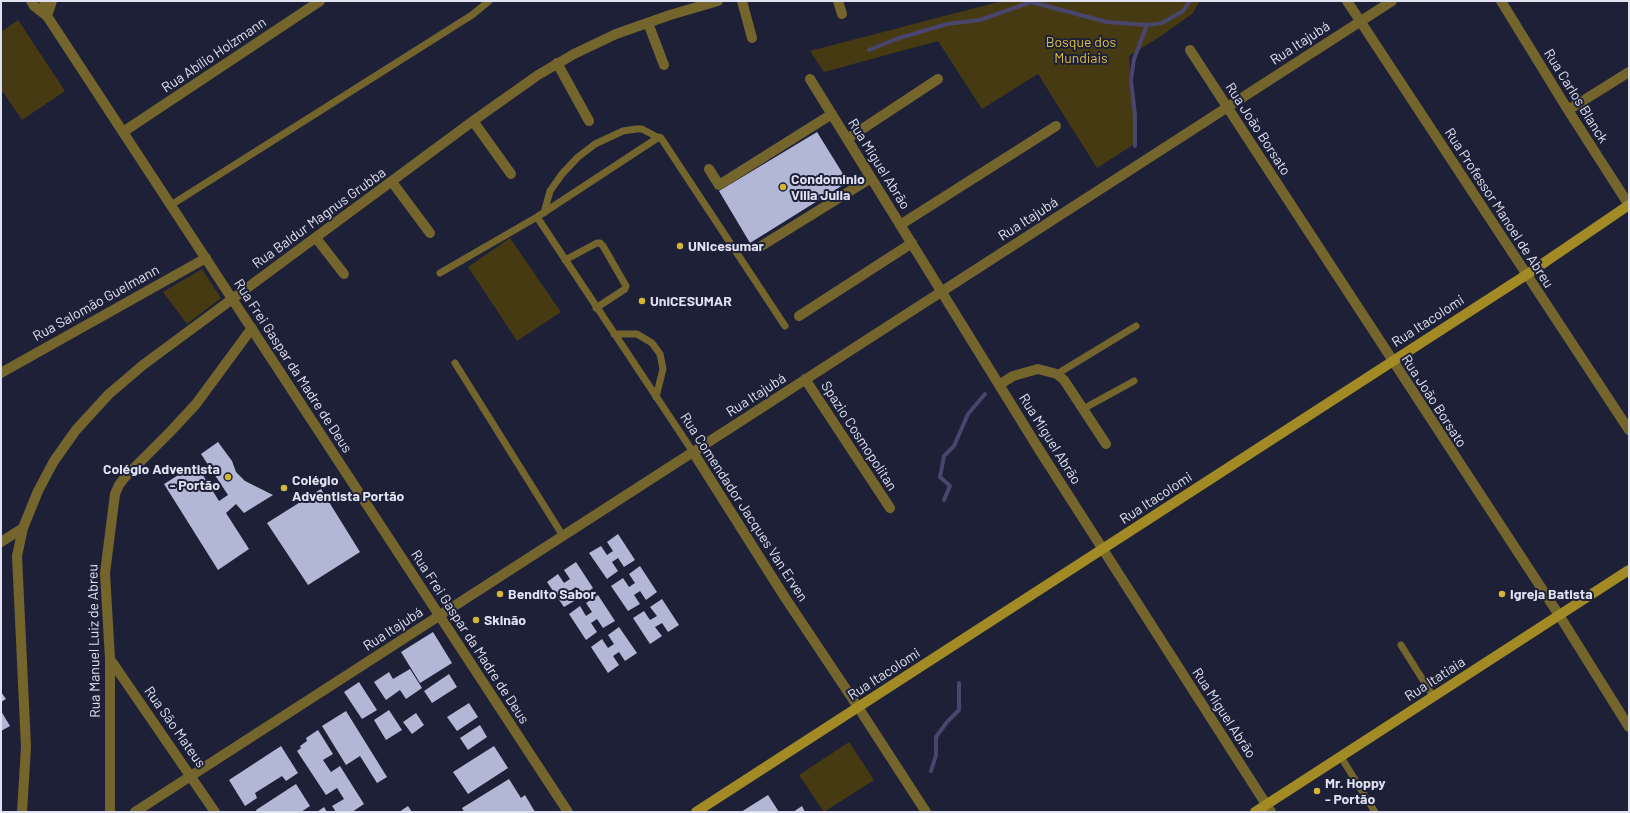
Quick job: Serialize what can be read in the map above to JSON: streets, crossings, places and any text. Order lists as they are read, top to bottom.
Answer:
{
  "streets": {
    "main road": ["Rua Itacolomi", "Rua Itatiaia"],
    "street": [
      "Rua Itajubá",
      "Rua Abílio Holzmann",
      "Rua Carlos Blanck",
      "Rua João Borsato",
      "Rua Miguel Abrão",
      "Rua Professor Manoel de Abreu",
      "Rua Baldur Magnus Grubba",
      "Rua Salomão Guelmann",
      "Rua Frei Gaspar da Madre de Deus",
      "Spazio Cosmopolitan",
      "Rua Comendador Jacques Van Erven",
      "Rua Manuel Luiz de Abreu",
      "Rua São Mateus"
    ]
  },
  "crossings": [
    ["Rua Itajubá", "Rua João Borsato"],
    ["Rua Itajubá", "Rua Miguel Abrão"],
    ["Rua Itajubá", "Rua Professor Manoel de Abreu"],
    ["Rua Itajubá", "Rua Frei Gaspar da Madre de Deus"],
    ["Rua Itajubá", "Spazio Cosmopolitan"],
    ["Rua Itajubá", "Rua Comendador Jacques Van Erven"],
    ["Rua Itajubá", "Rua São Mateus"],
    ["Rua Abílio Holzmann", "Rua Frei Gaspar da Madre de Deus"],
    ["Rua Carlos Blanck", "Rua Itacolomi"],
    ["Rua João Borsato", "Rua Itacolomi"],
    ["Rua João Borsato", "Rua Itatiaia"],
    ["Rua Miguel Abrão", "Rua Itacolomi"],
    ["Rua Miguel Abrão", "Rua Itatiaia"],
    ["Rua Professor Manoel de Abreu", "Rua Itacolomi"],
    ["Rua Baldur Magnus Grubba", "Rua Frei Gaspar da Madre de Deus"],
    ["Rua Salomão Guelmann", "Rua Frei Gaspar da Madre de Deus"],
    ["Rua Itacolomi", "Rua Comendador Jacques Van Erven"],
    ["Rua Frei Gaspar da Madre de Deus", "Rua Manuel Luiz de Abreu"],
    ["Rua Manuel Luiz de Abreu", "Rua São Mateus"]
  ],
  "parks": ["Bosque dos Mundiais"],
  "places": [
    "Condominio Villa Julia",
    "UNIcesumar",
    "UniCESUMAR",
    "Colégio Adventista - Portão",
    "Colégio Adventista Portão",
    "Bendito Sabor",
    "Igreja Batista",
    "Skinão",
    "Mr. Hoppy - Portão"
  ]
}
